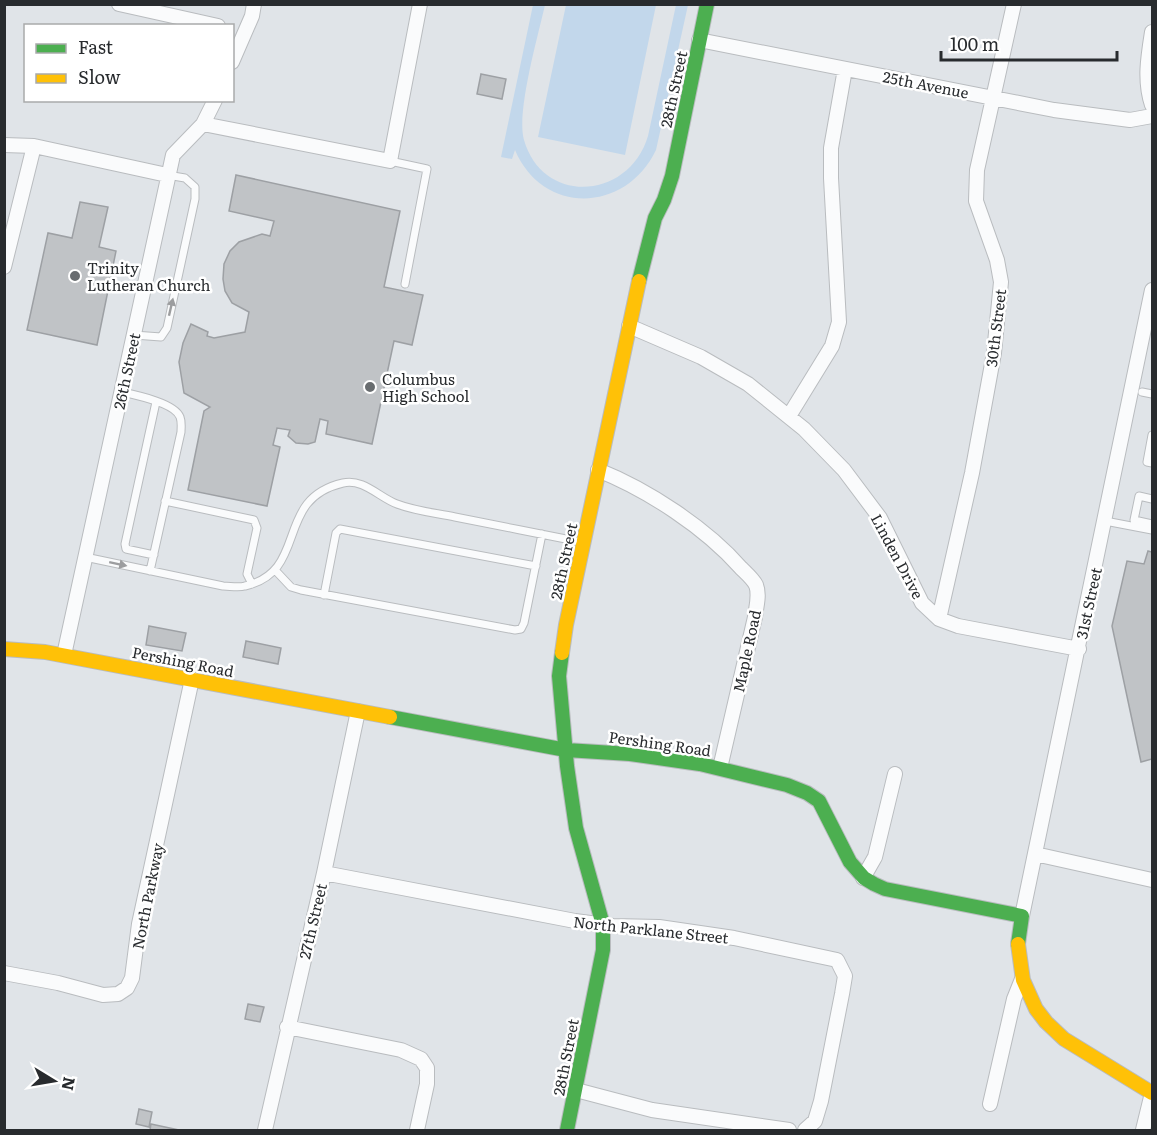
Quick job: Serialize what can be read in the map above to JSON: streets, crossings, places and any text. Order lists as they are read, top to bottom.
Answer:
{
  "streets": {
    "street": [
      "25th Avenue",
      "28th Street",
      "30th Street",
      "26th Street",
      "Linden Drive",
      "31st Street",
      "Maple Road",
      "Pershing Road",
      "North Parkway",
      "27th Street",
      "North Parklane Street"
    ]
  },
  "crossings": [
    ["25th Avenue", "28th Street"],
    ["25th Avenue", "30th Street"],
    ["28th Street", "Linden Drive"],
    ["28th Street", "Maple Road"],
    ["28th Street", "Pershing Road"],
    ["28th Street", "North Parklane Street"],
    ["30th Street", "Linden Drive"],
    ["26th Street", "Pershing Road"],
    ["31st Street", "Pershing Road"],
    ["Maple Road", "Pershing Road"],
    ["Pershing Road", "North Parkway"],
    ["Pershing Road", "27th Street"],
    ["27th Street", "North Parklane Street"]
  ],
  "places": ["Trinity Lutheran Church", "Columbus High School"],
  "legend": ["Fast", "Slow"],
  "scale_bar": "100 m",
  "north": "right"
}
